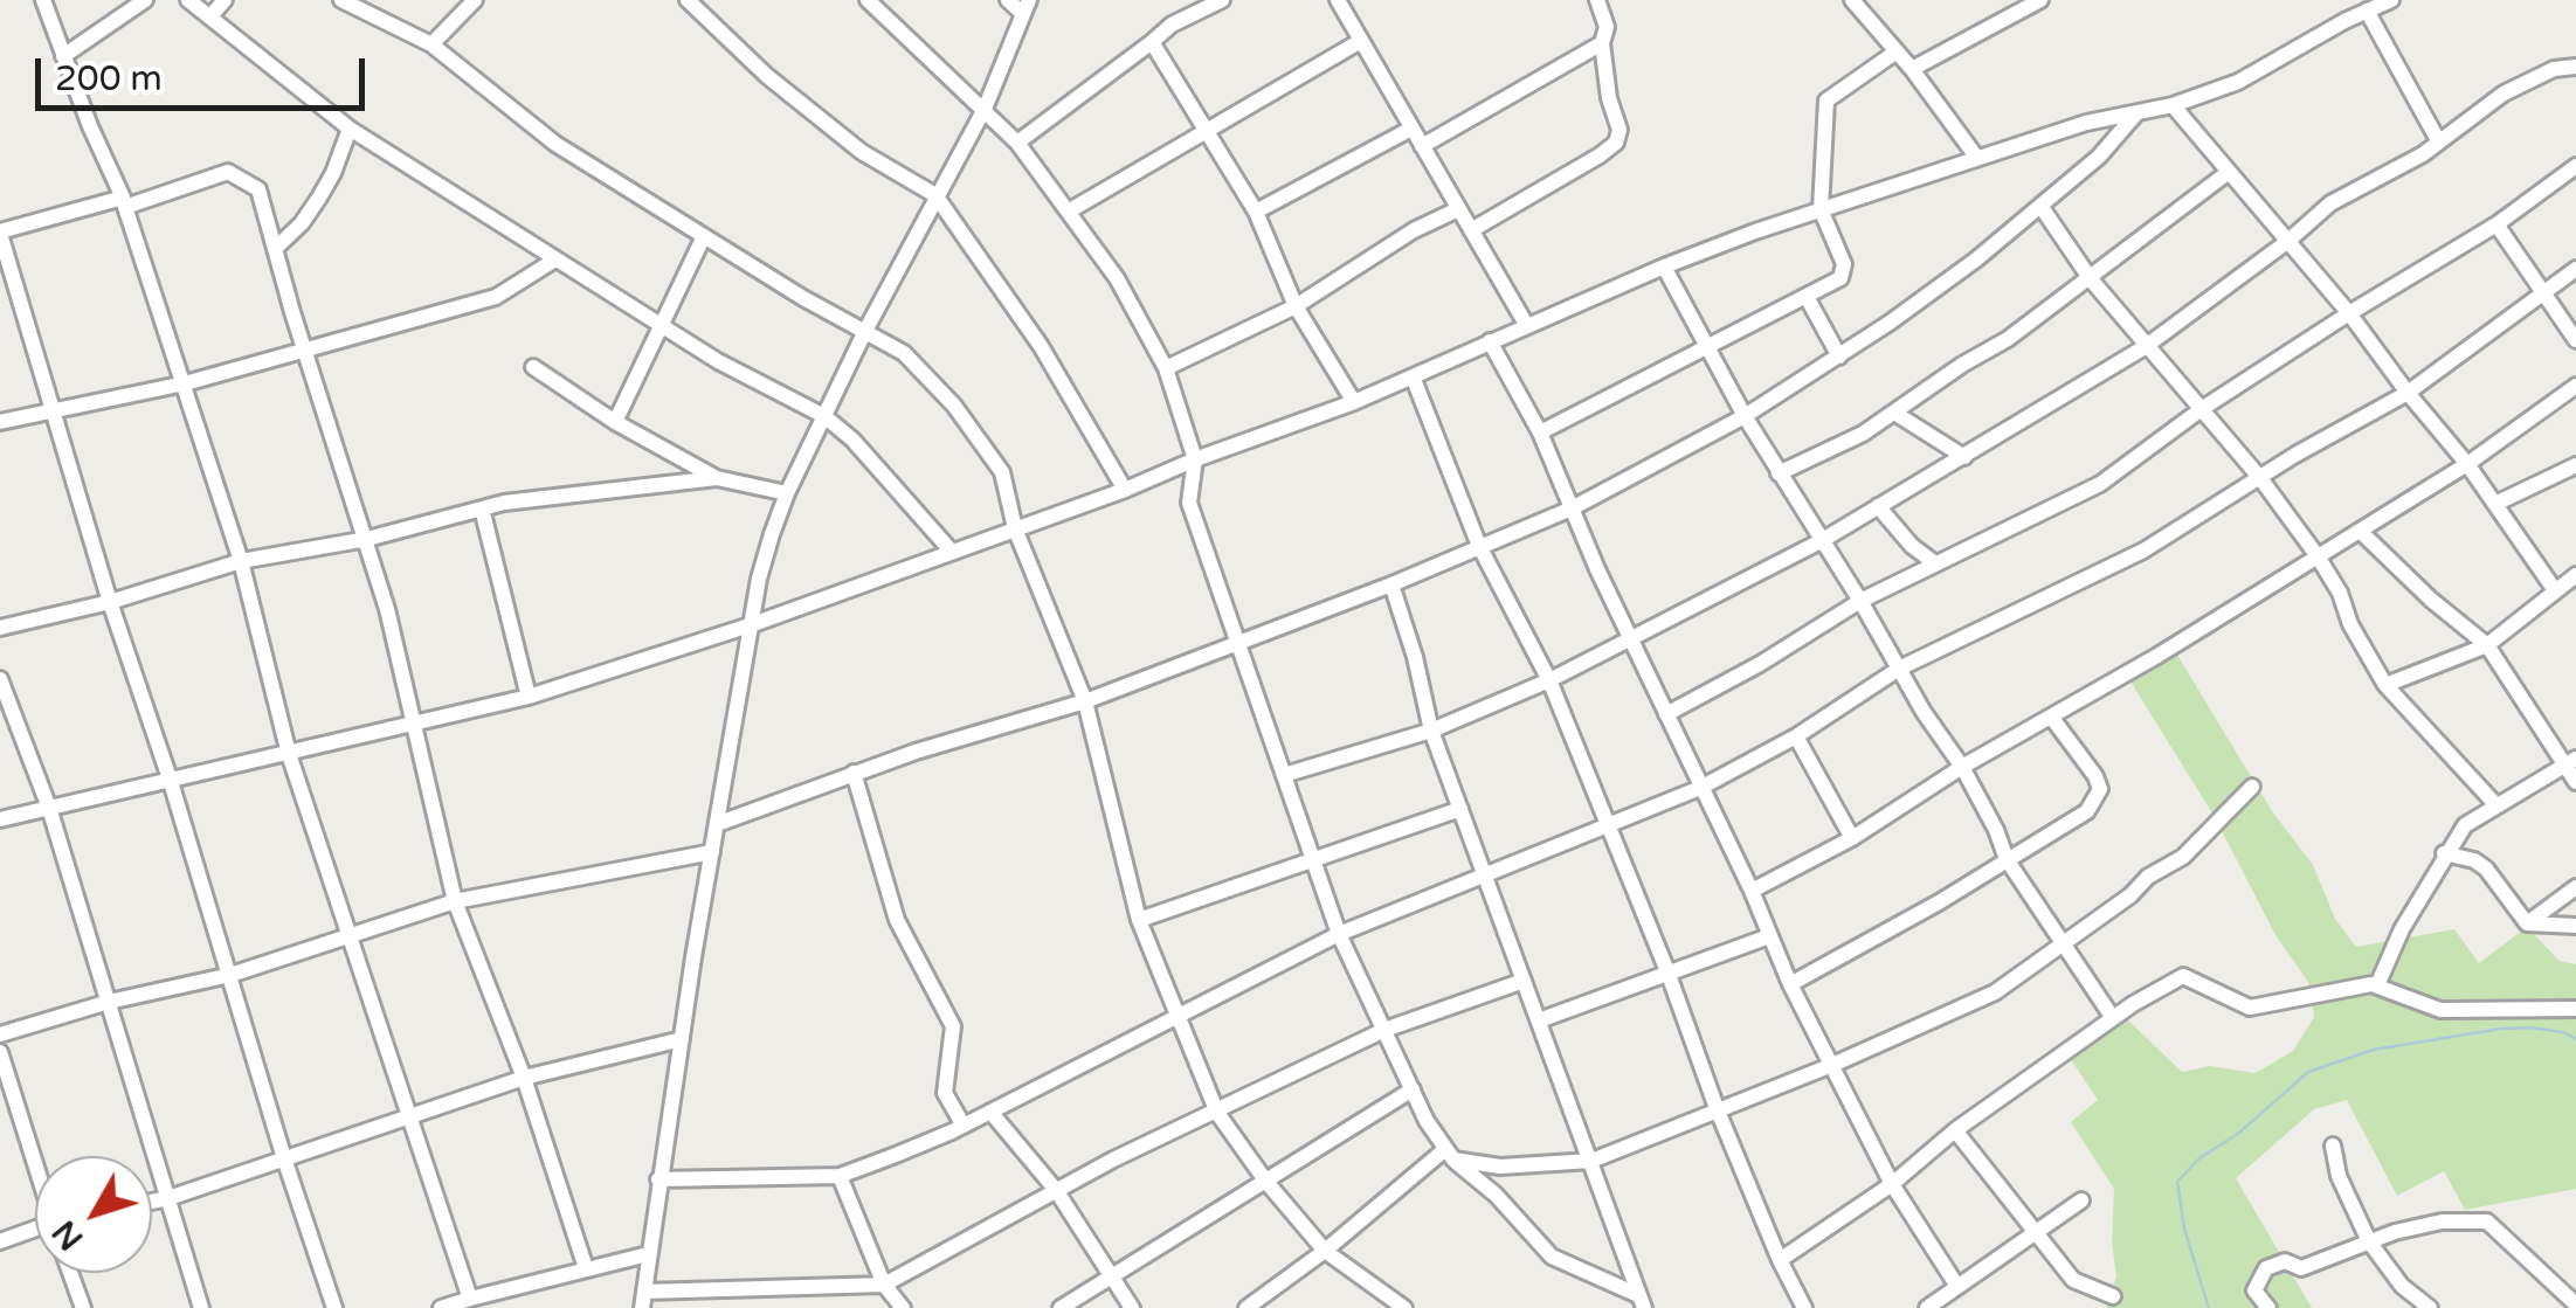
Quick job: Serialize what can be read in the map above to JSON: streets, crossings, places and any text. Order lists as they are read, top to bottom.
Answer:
{
  "scale_bar": "200 m",
  "north": "bottom left"
}
